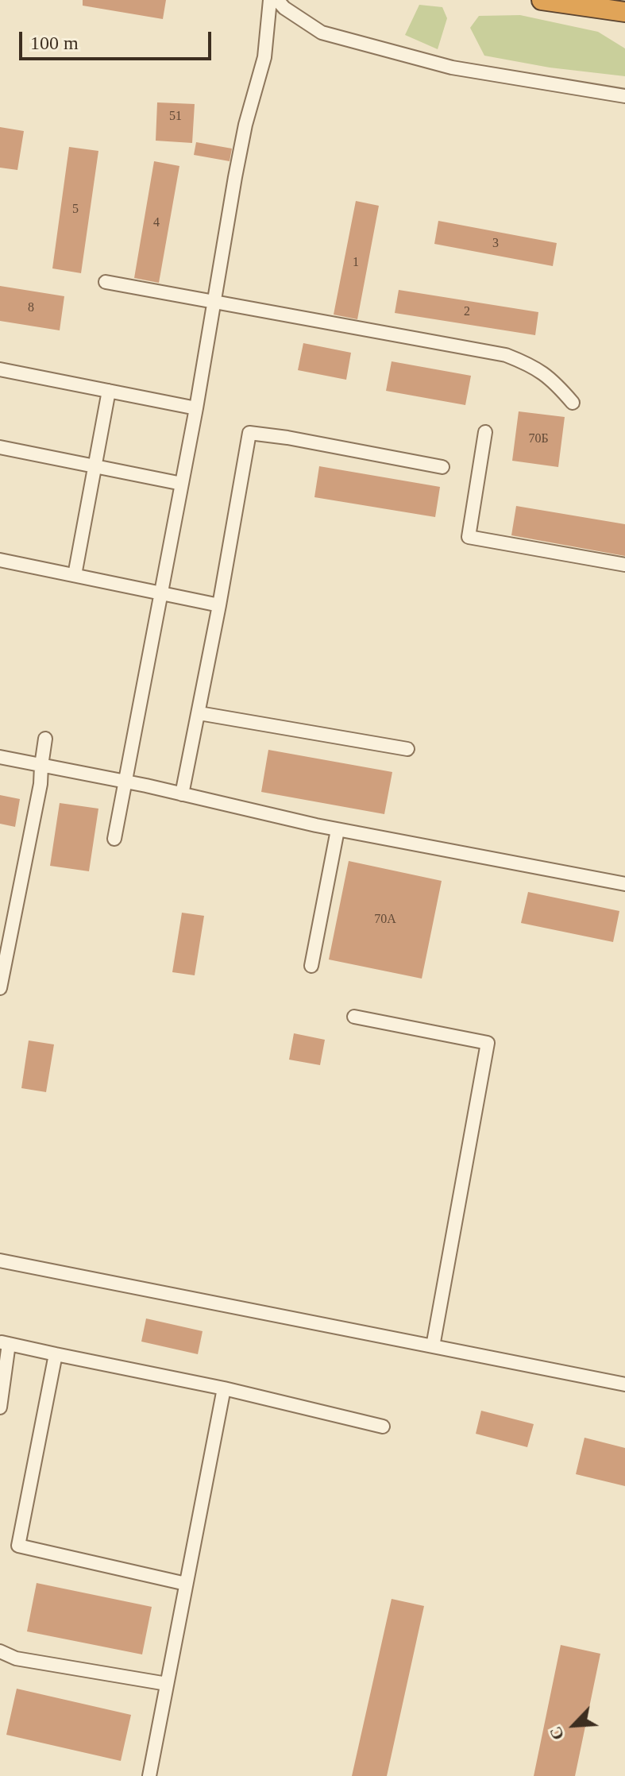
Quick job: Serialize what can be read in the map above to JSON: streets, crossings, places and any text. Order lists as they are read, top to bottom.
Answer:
{
  "house_numbers": [
    "51",
    "5",
    "4",
    "3",
    "1",
    "8",
    "2",
    "70Б",
    "70А"
  ],
  "scale_bar": "100 m",
  "north": "bottom left"
}
